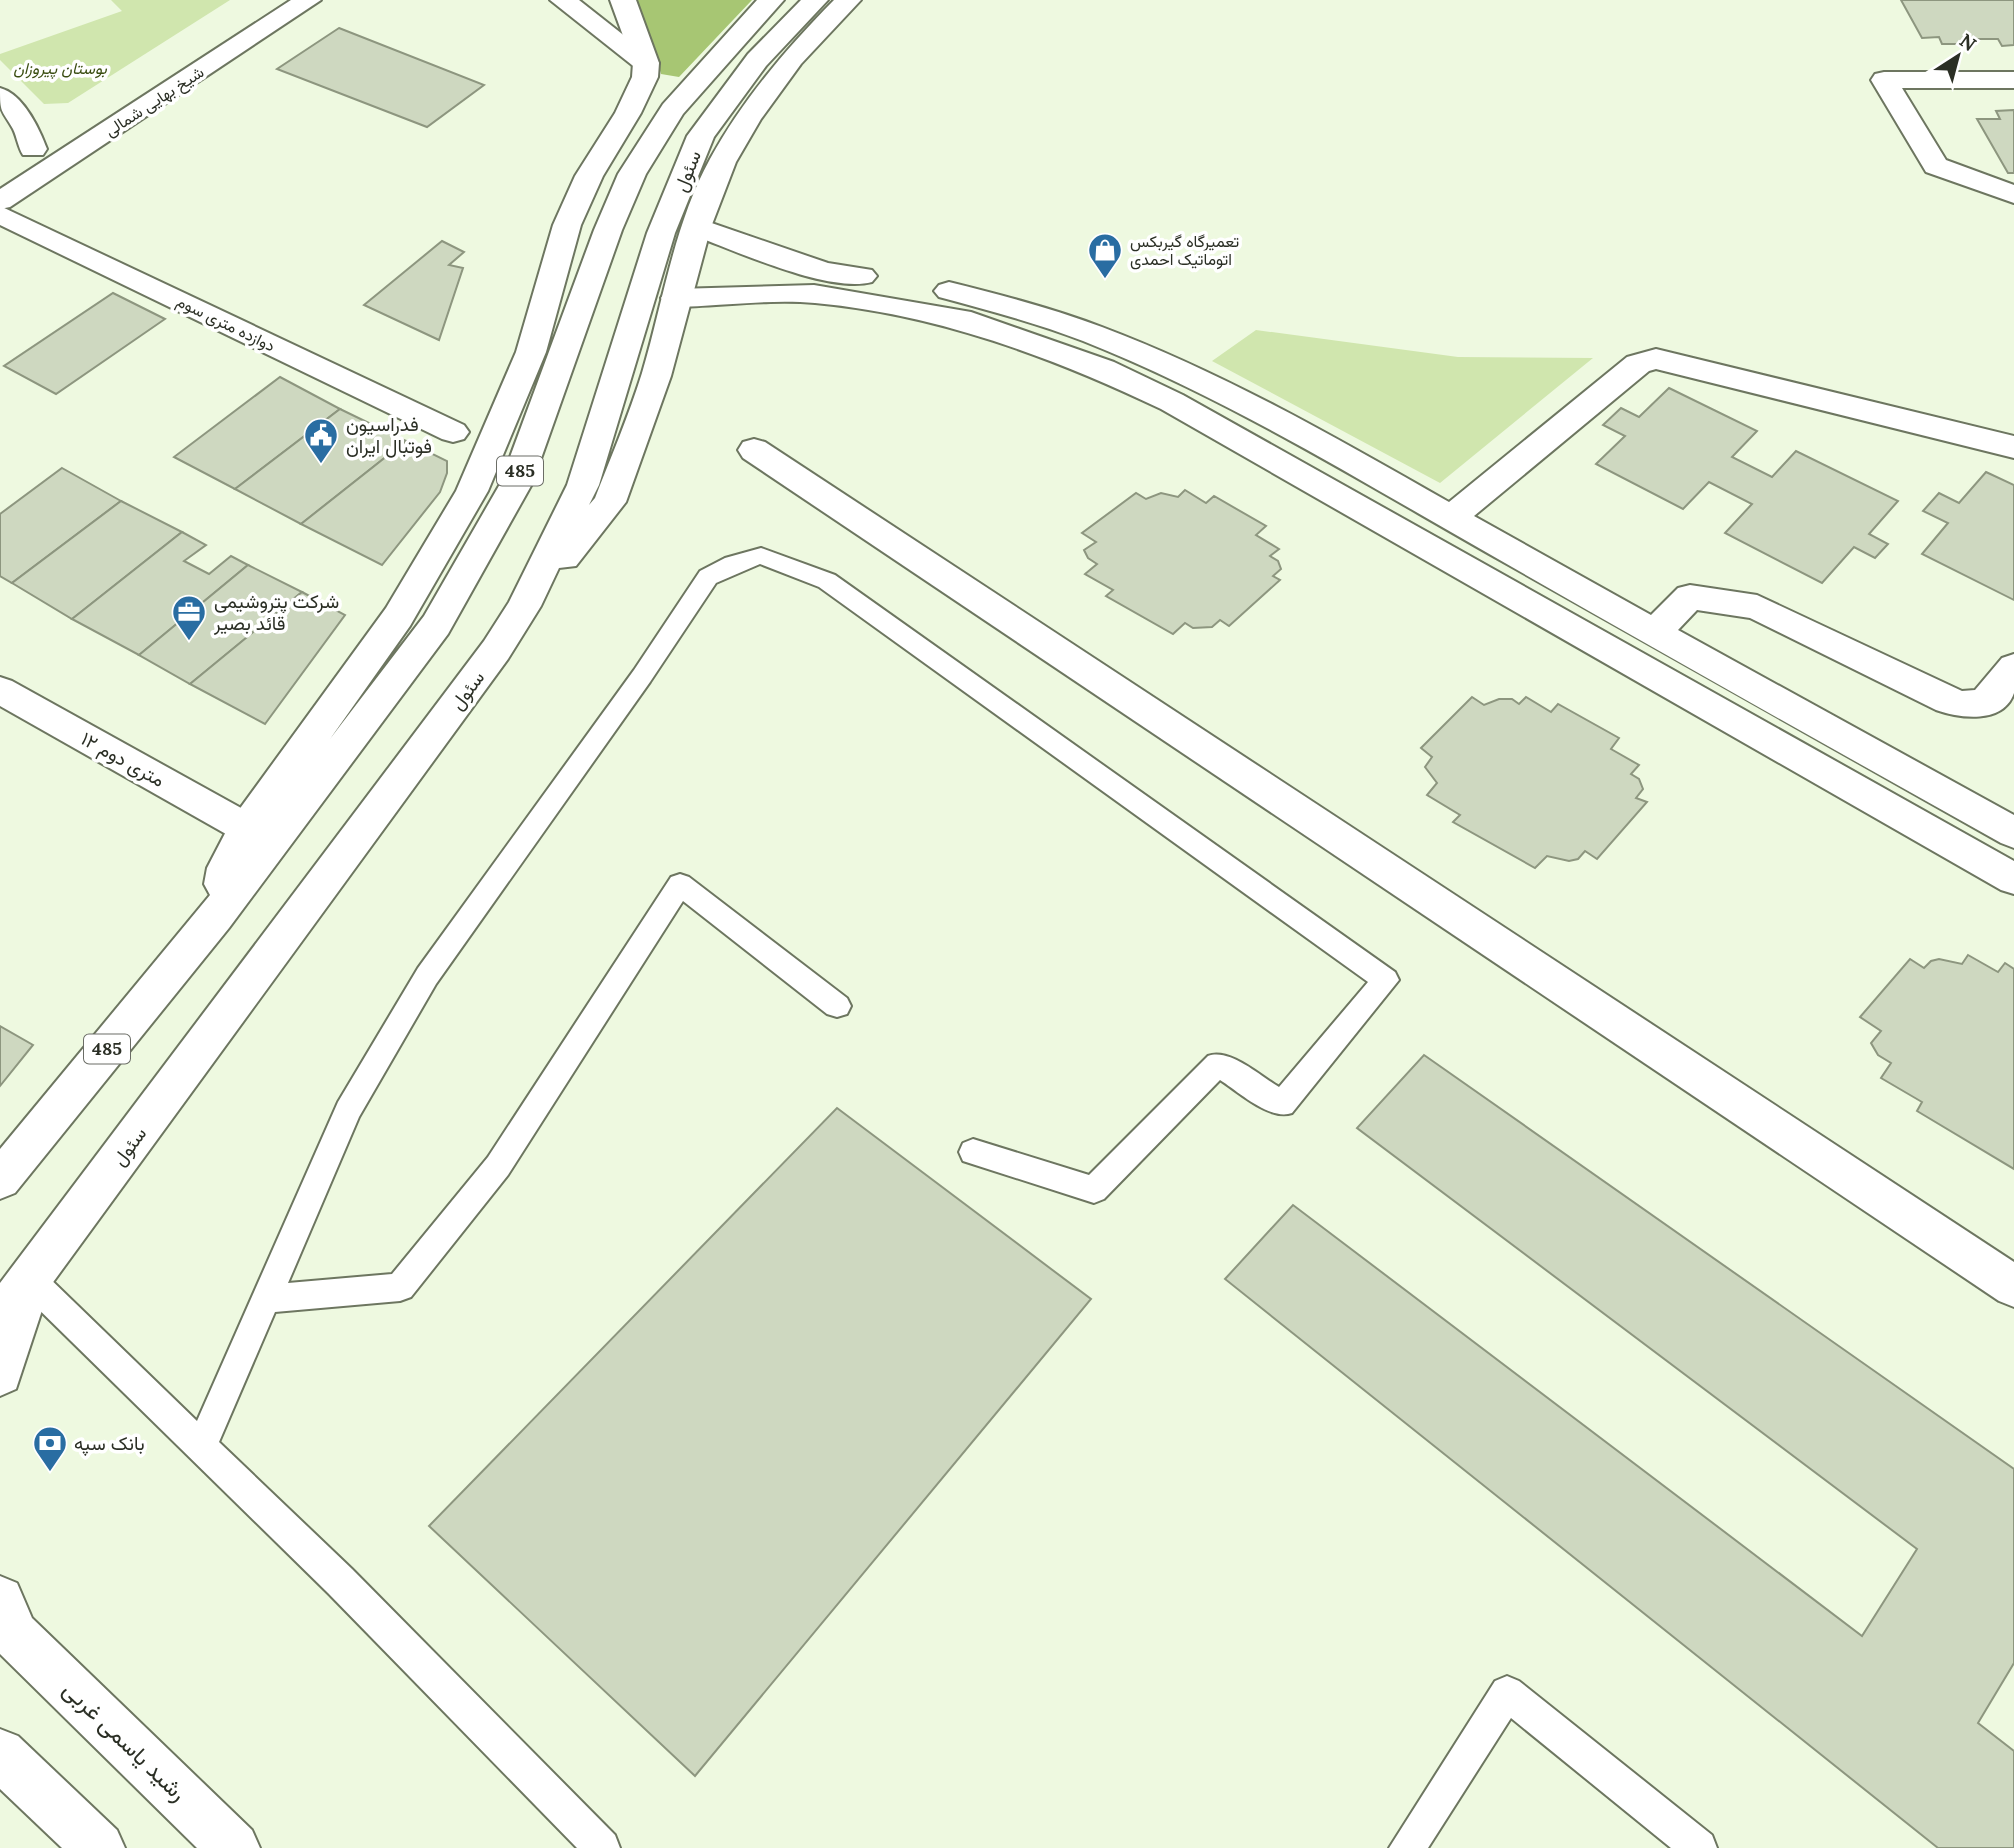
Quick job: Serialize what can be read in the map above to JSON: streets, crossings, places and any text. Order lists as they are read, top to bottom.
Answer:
{
  "streets": {
    "main road": [
      "شیخ بهایی شمالی",
      "سئول",
      "دوازده متری سوم",
      "485",
      "۱۲ متری دوم",
      "رشید یاسمی غربی"
    ]
  },
  "parks": ["بوستان پیروزان"],
  "places": {
    "shop": ["تعمیرگاه گیربکس اتوماتیک احمدی"],
    "public building": ["فدراسیون فوتبال ایران"],
    "office": ["شرکت پتروشیمی قائد بصیر"],
    "bank": ["بانک سپه"]
  },
  "north": "top right"
}
